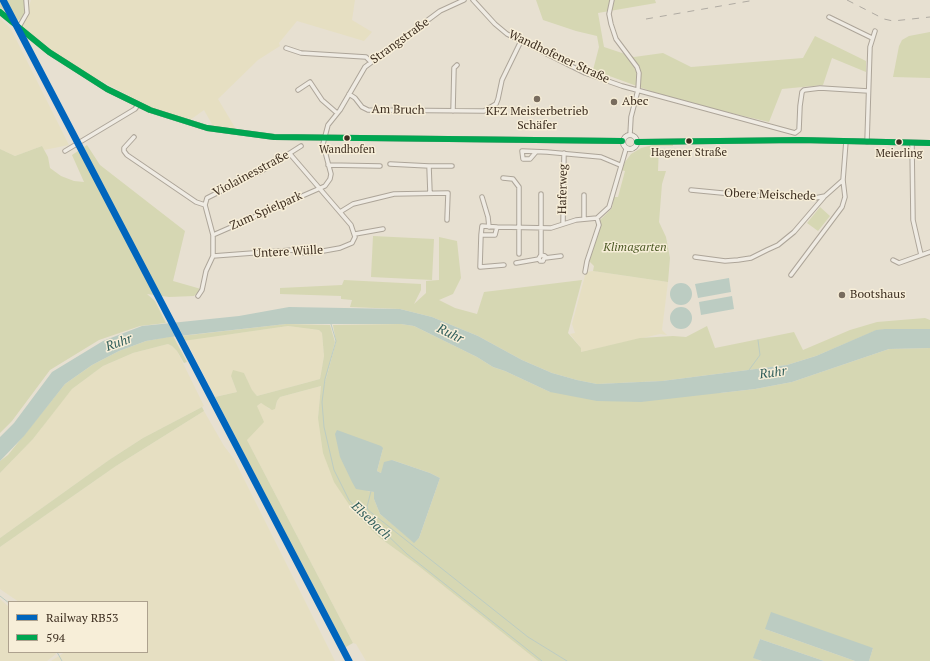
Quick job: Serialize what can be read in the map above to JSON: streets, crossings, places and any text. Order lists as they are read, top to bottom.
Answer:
{
  "streets": {
    "street": [
      "Strangstraße",
      "Wandhofener Straße",
      "Am Bruch",
      "Violainesstraße",
      "Haferweg",
      "Obere Meischede",
      "Zum Spielpark",
      "Untere Wülle"
    ]
  },
  "crossings": [
    ["Strangstraße", "Am Bruch"],
    ["Wandhofener Straße", "Am Bruch"],
    ["Violainesstraße", "Zum Spielpark"],
    ["Violainesstraße", "Untere Wülle"]
  ],
  "water": ["Ruhr", "Elsebach"],
  "parks": ["Klimagarten"],
  "places": [
    "KFZ Meisterbetrieb Schäfer",
    "Abec",
    "Wandhofen",
    "Hagener Straße",
    "Meierling",
    "Bootshaus"
  ],
  "lines": ["rail line RB53", "transit line 594"],
  "legend": ["Railway RB53", "594"]
}
